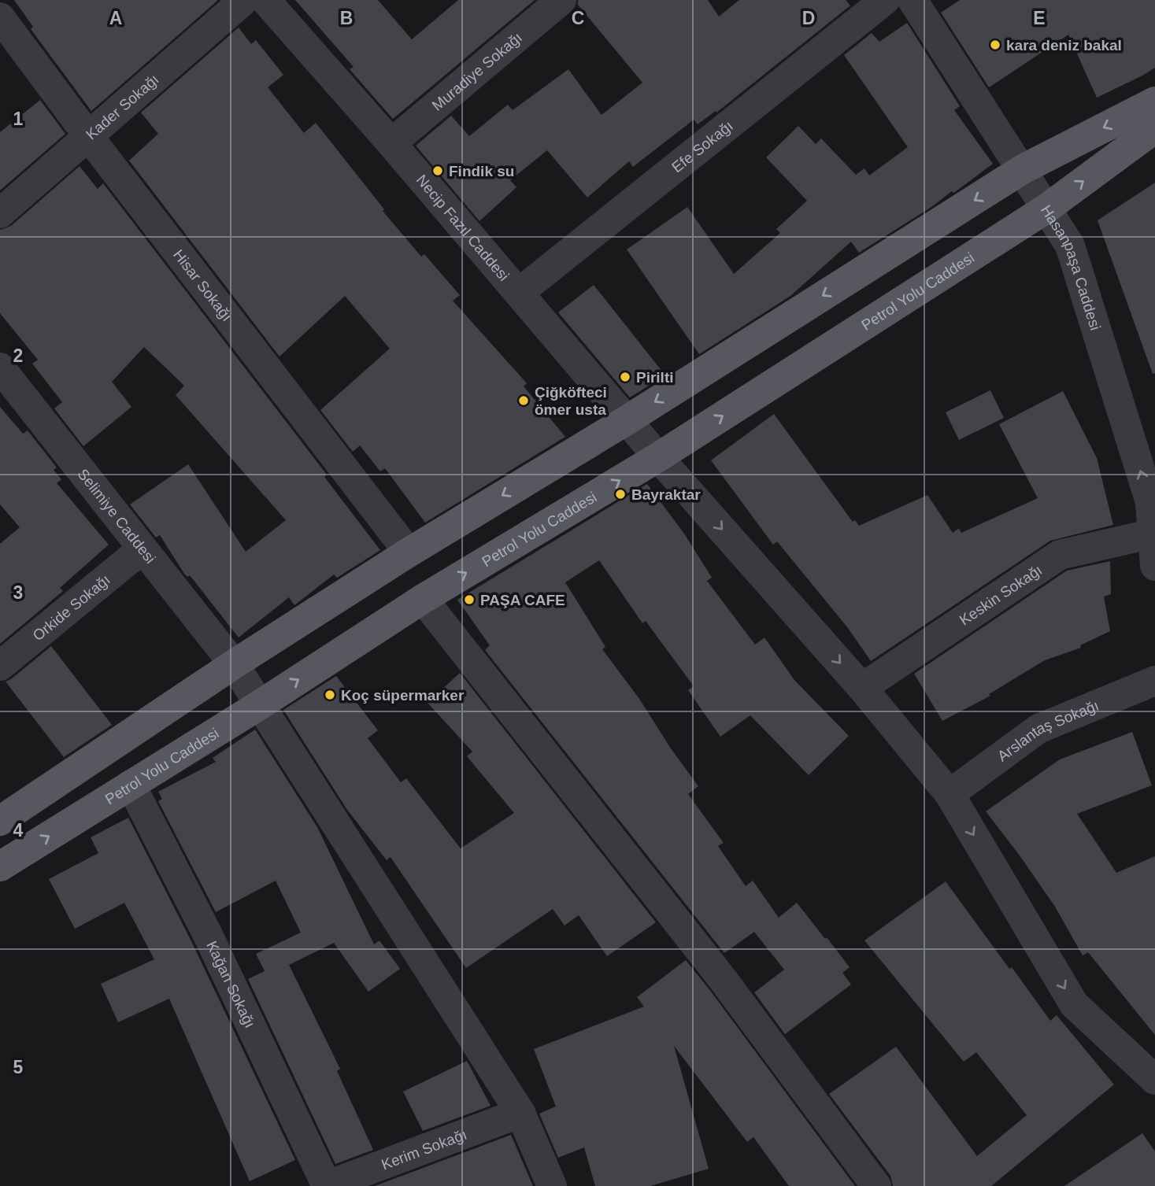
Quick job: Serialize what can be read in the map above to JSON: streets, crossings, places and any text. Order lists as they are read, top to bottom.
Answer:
{
  "streets": {
    "main road": ["Petrol Yolu Caddesi"],
    "street": [
      "Muradiye Sokağı",
      "Kader Sokağı",
      "Efe Sokağı",
      "Necip Fazıl Caddesi",
      "Hasanpaşa Caddesi",
      "Hisar Sokağı",
      "Selimiye Caddesi",
      "Keskin Sokağı",
      "Orkide Sokağı",
      "Arslantaş Sokağı",
      "Kağan Sokağı",
      "Kerim Sokağı"
    ]
  },
  "crossings": [
    ["Muradiye Sokağı", "Necip Fazıl Caddesi"],
    ["Kader Sokağı", "Hisar Sokağı"],
    ["Efe Sokağı", "Necip Fazıl Caddesi"],
    ["Necip Fazıl Caddesi", "Petrol Yolu Caddesi"],
    ["Necip Fazıl Caddesi", "Keskin Sokağı"],
    ["Necip Fazıl Caddesi", "Arslantaş Sokağı"],
    ["Hasanpaşa Caddesi", "Petrol Yolu Caddesi"],
    ["Hasanpaşa Caddesi", "Keskin Sokağı"],
    ["Petrol Yolu Caddesi", "Selimiye Caddesi"],
    ["Petrol Yolu Caddesi", "Kağan Sokağı"],
    ["Selimiye Caddesi", "Orkide Sokağı"],
    ["Selimiye Caddesi", "Kerim Sokağı"],
    ["Kağan Sokağı", "Kerim Sokağı"]
  ],
  "one_way": ["Necip Fazıl Caddesi", "Hasanpaşa Caddesi"],
  "places": [
    "kara deniz bakal",
    "Findik su",
    "Pirilti",
    "Çiğköfteci ömer usta",
    "Bayraktar",
    "PAŞA CAFE",
    "Koç süpermarker"
  ],
  "grid": {
    "columns": [
      "A",
      "B",
      "C",
      "D",
      "E"
    ],
    "rows": [
      "1",
      "2",
      "3",
      "4",
      "5"
    ]
  }
}
